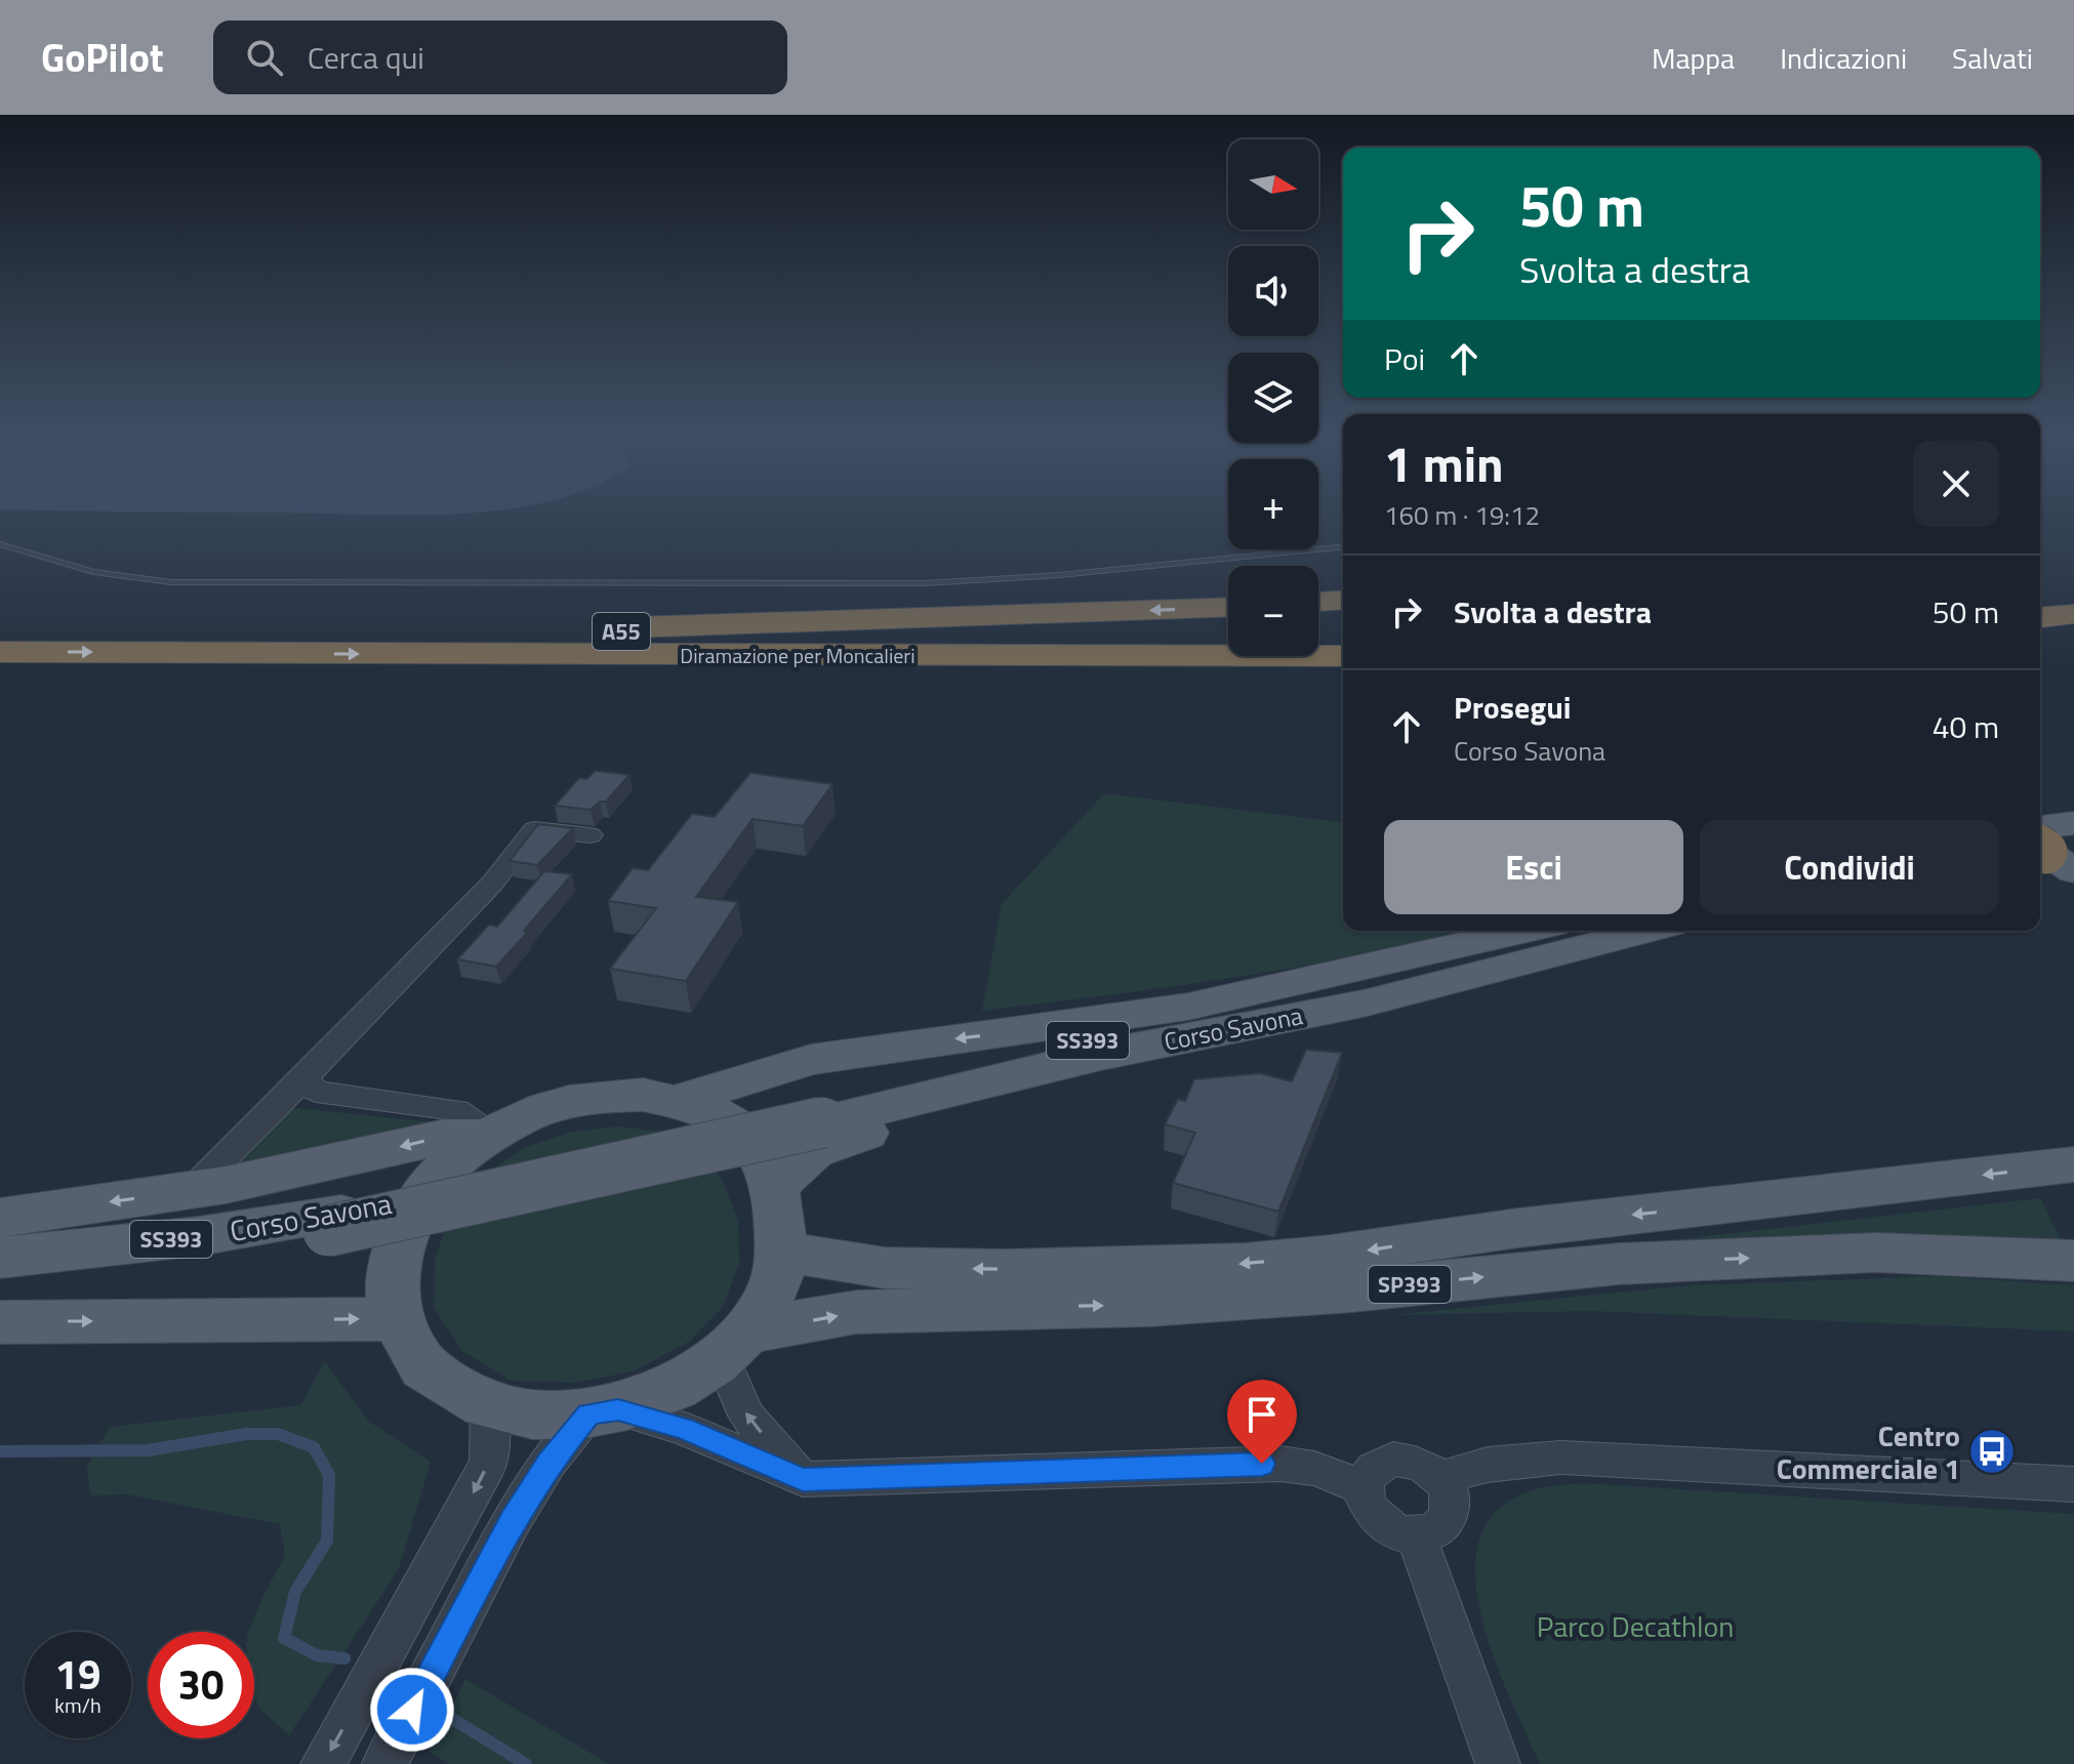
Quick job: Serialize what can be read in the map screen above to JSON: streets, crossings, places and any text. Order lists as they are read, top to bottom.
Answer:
{
  "streets": {
    "highway": ["A55", "Diramazione per Moncalieri"],
    "main road": ["Corso Savona", "SS393", "SP393"]
  },
  "crossings": [
    ["Corso Savona", "SP393"]
  ],
  "parks": ["Parco Decathlon"],
  "places": {
    "bus stop": ["Centro Commerciale 1"]
  },
  "north": "right",
  "page": {
    "header": "GoPilot",
    "search": "Cerca qui",
    "nav": ["Mappa", "Indicazioni", "Salvati"],
    "map_buttons": ["+", "−"],
    "turn": ["50 m", "Svolta a destra"],
    "then": "Poi",
    "heading": ["1 min", "160 m · 19:12"],
    "list": [
      {
        "name": "Svolta a destra",
        "value": "50 m"
      },
      {
        "name": "Prosegui",
        "note": "Corso Savona",
        "value": "40 m"
      }
    ],
    "buttons": ["Esci", "Condividi"],
    "speed": "19 km/h",
    "limit": "30"
  }
}
